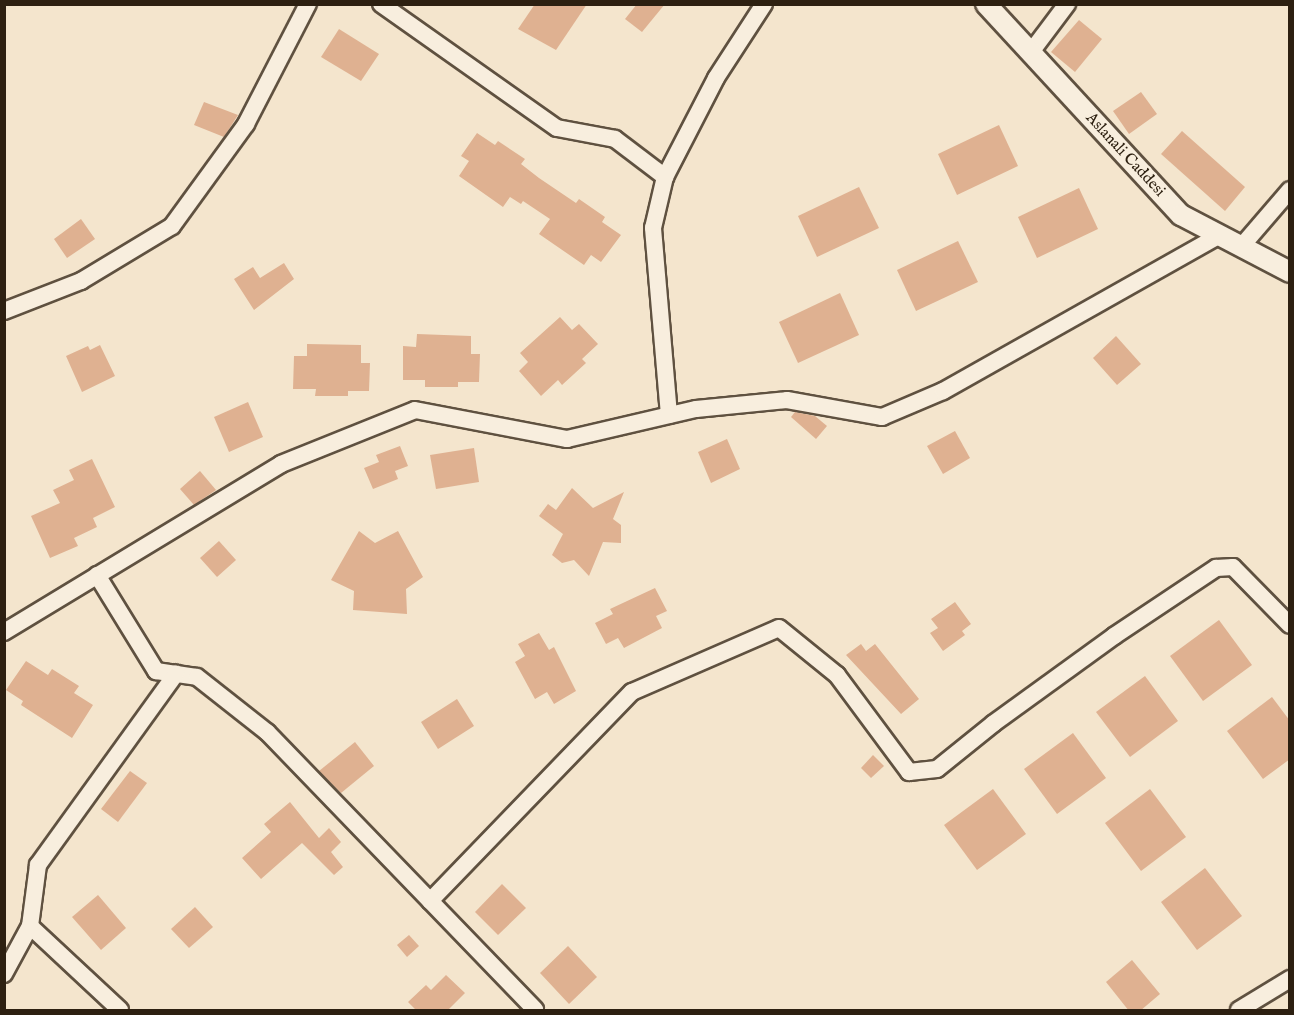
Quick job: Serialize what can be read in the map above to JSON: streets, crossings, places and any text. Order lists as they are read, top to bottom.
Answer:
{
  "streets": {
    "street": ["Aslanali Caddesi"]
  }
}
